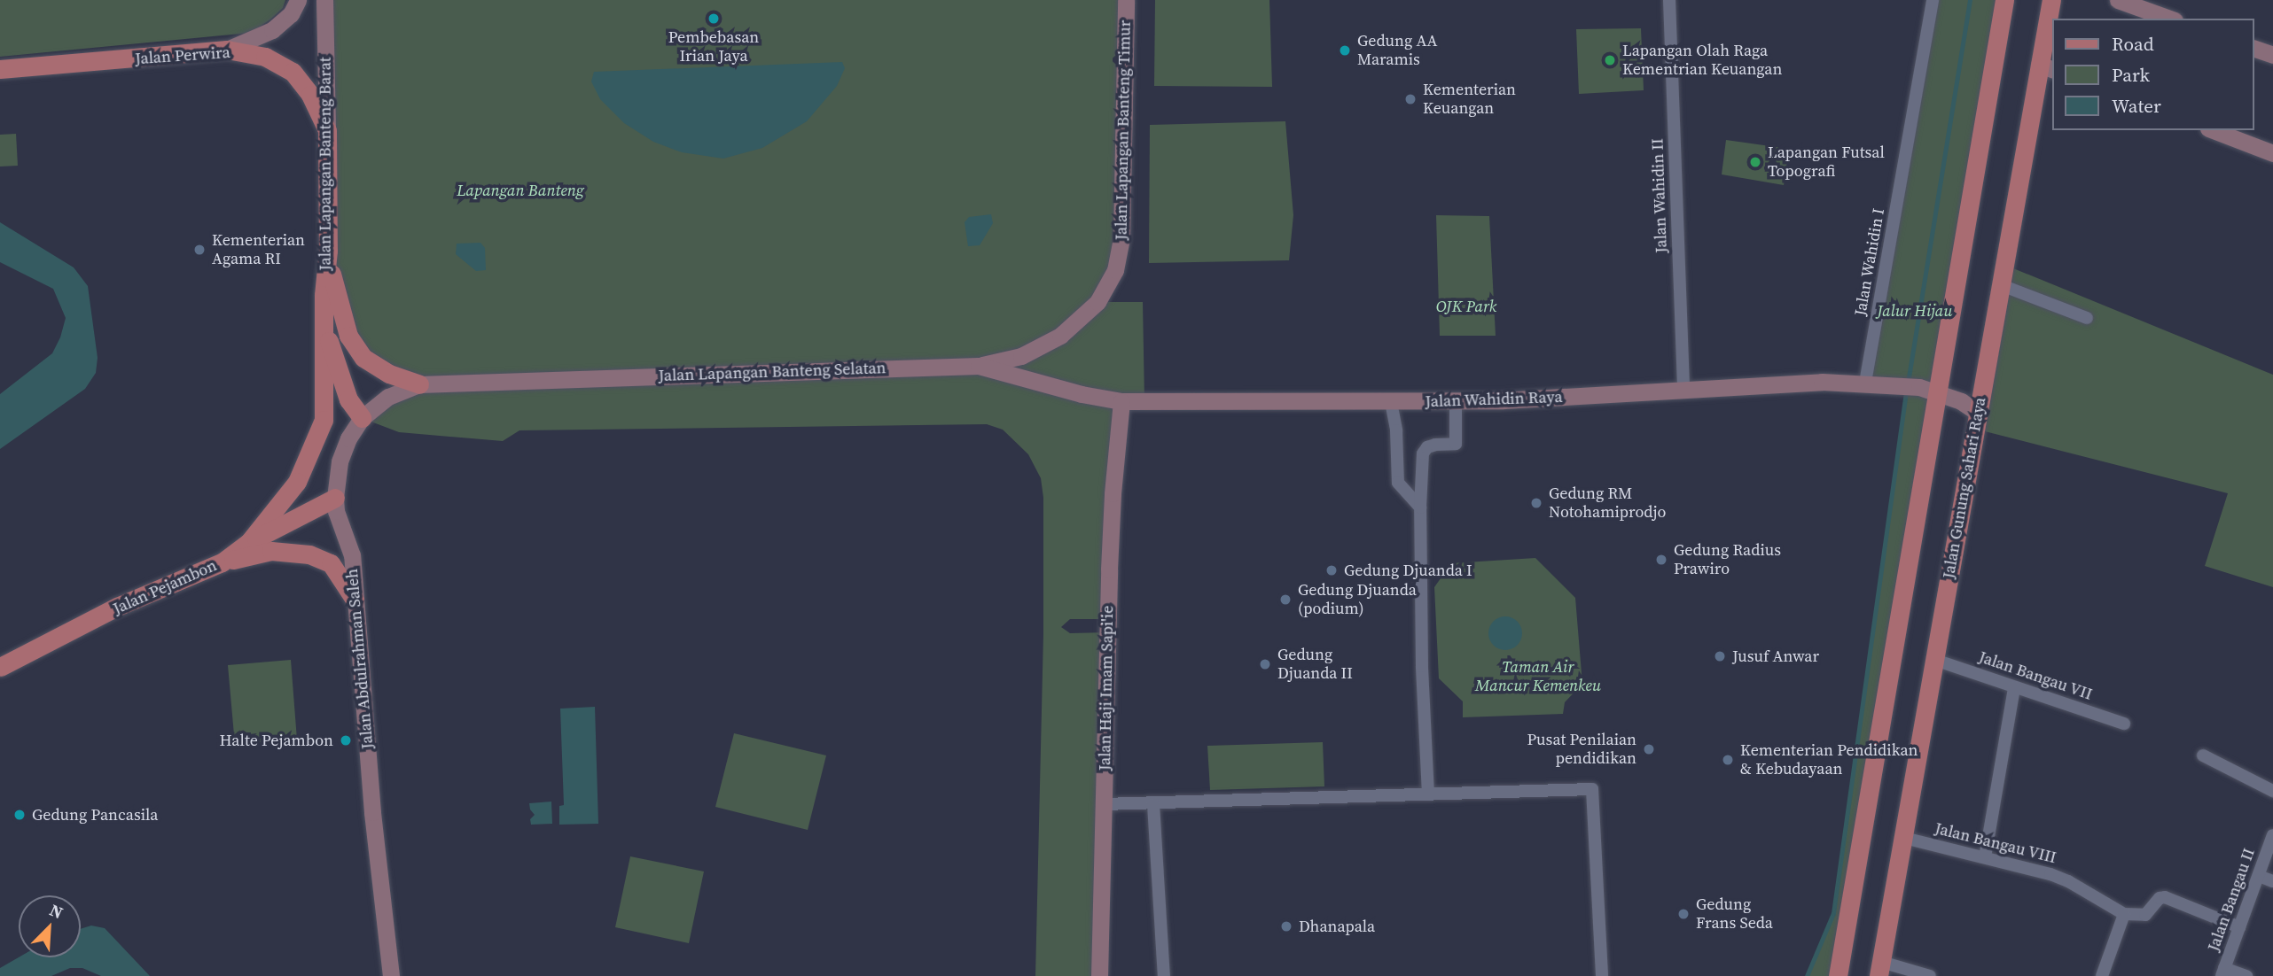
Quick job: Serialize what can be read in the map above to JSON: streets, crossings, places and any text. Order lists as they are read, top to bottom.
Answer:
{
  "streets": {
    "main road": [
      "Jalan Perwira",
      "Jalan Lapangan Banteng Barat",
      "Jalan Gunung Sahari Raya",
      "Jalan Pejambon"
    ],
    "street": [
      "Jalan Lapangan Banteng Timur",
      "Jalan Wahidin II",
      "Jalan Wahidin I",
      "Jalan Lapangan Banteng Selatan",
      "Jalan Wahidin Raya",
      "Jalan Abdulrahman Saleh",
      "Jalan Bangau VII",
      "Jalan Haji Imam Sapi'ie",
      "Jalan Bangau VIII",
      "Jalan Bangau II"
    ]
  },
  "crossings": [
    ["Jalan Perwira", "Jalan Lapangan Banteng Barat"],
    ["Jalan Lapangan Banteng Timur", "Jalan Lapangan Banteng Selatan"],
    ["Jalan Lapangan Banteng Barat", "Jalan Pejambon"],
    ["Jalan Wahidin II", "Jalan Wahidin Raya"],
    ["Jalan Wahidin I", "Jalan Wahidin Raya"],
    ["Jalan Lapangan Banteng Selatan", "Jalan Wahidin Raya"],
    ["Jalan Lapangan Banteng Selatan", "Jalan Abdulrahman Saleh"],
    ["Jalan Lapangan Banteng Selatan", "Jalan Haji Imam Sapi'ie"],
    ["Jalan Wahidin Raya", "Jalan Gunung Sahari Raya"],
    ["Jalan Wahidin Raya", "Jalan Haji Imam Sapi'ie"],
    ["Jalan Gunung Sahari Raya", "Jalan Bangau VII"],
    ["Jalan Gunung Sahari Raya", "Jalan Bangau VIII"]
  ],
  "parks": [
    "Lapangan Banteng",
    "OJK Park",
    "Jalur Hijau",
    "Taman Air Mancur Kemenkeu"
  ],
  "places": [
    "Pembebasan Irian Jaya",
    "Gedung AA Maramis",
    "Lapangan Olah Raga Kementrian Keuangan",
    "Kementerian Keuangan",
    "Lapangan Futsal Topografi",
    "Kementerian Agama RI",
    "Gedung RM Notohamiprodjo",
    "Gedung Radius Prawiro",
    "Gedung Djuanda I",
    "Gedung Djuanda (podium)",
    "Jusuf Anwar",
    "Gedung Djuanda II",
    "Halte Pejambon",
    "Pusat Penilaian pendidikan",
    "Kementerian Pendidikan & Kebudayaan",
    "Gedung Pancasila",
    "Gedung Frans Seda",
    "Dhanapala"
  ],
  "legend": ["Road", "Park", "Water"],
  "north": "top right"
}
